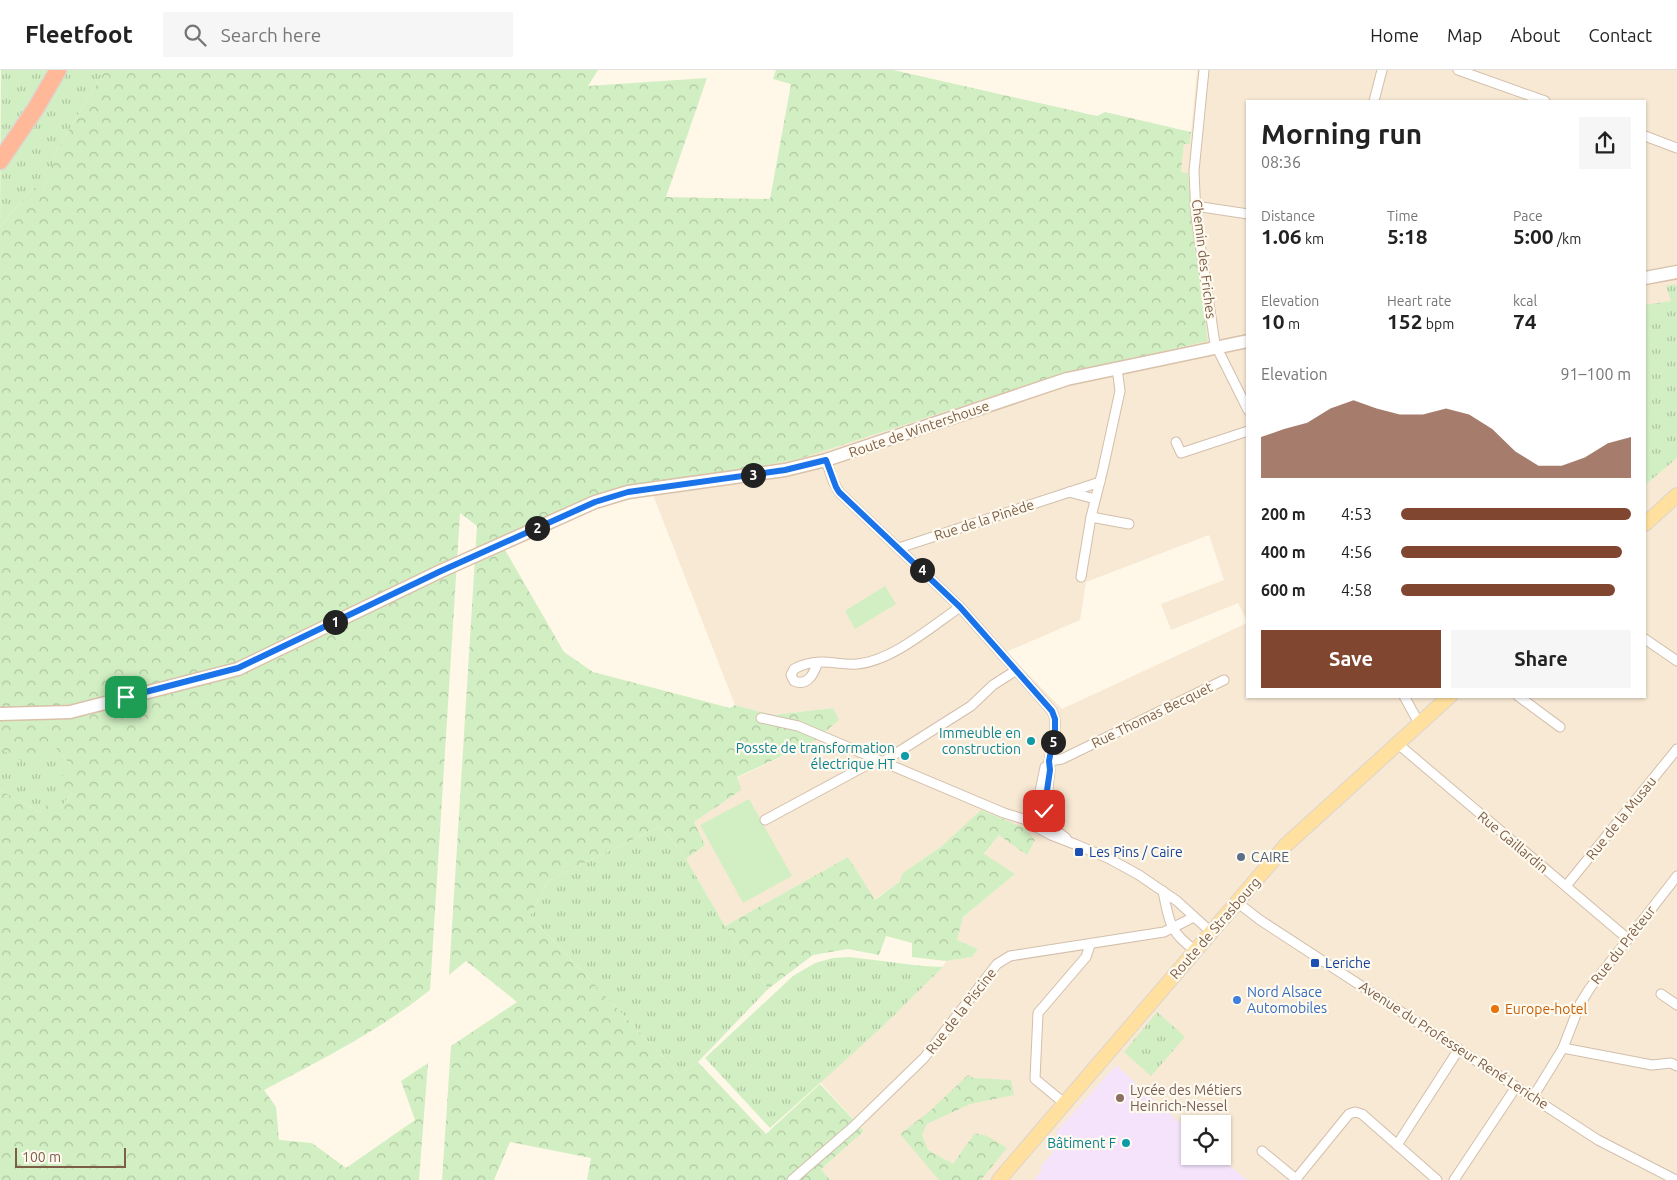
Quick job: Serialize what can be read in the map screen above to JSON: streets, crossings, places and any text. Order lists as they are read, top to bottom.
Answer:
{
  "streets": {
    "main road": ["Route de Strasbourg"],
    "street": [
      "Chemin des Friches",
      "Route de Wintershouse",
      "Rue de la Pinède",
      "Rue Thomas Becquet",
      "Rue de la Musau",
      "Rue Gaillardin",
      "Rue du Prêteur",
      "Rue de la Piscine",
      "Avenue du Professeur René Leriche"
    ]
  },
  "crossings": [
    ["Chemin des Friches", "Route de Wintershouse"],
    ["Rue de la Musau", "Rue Gaillardin"],
    ["Rue Gaillardin", "Route de Strasbourg"],
    ["Rue Gaillardin", "Rue du Prêteur"],
    ["Route de Strasbourg", "Avenue du Professeur René Leriche"],
    ["Rue du Prêteur", "Avenue du Professeur René Leriche"]
  ],
  "places": {
    "other": [
      "Immeuble en construction",
      "Posste de transformation électrique HT",
      "CAIRE",
      "Nord Alsace Automobiles",
      "Europe-hotel",
      "Lycée des Métiers Heinrich-Nessel",
      "Bâtiment F"
    ],
    "transit": ["Les Pins / Caire", "Leriche"]
  },
  "scale_bar": "100 m",
  "page": {
    "header": "Fleetfoot",
    "search": "Search here",
    "nav": [
      "Home",
      "Map",
      "About",
      "Contact"
    ],
    "heading": ["Morning run", "08:36"],
    "stats": [
      ["Distance", "1.06 km"],
      ["Time", "5:18"],
      ["Pace", "5:00 /km"],
      ["Elevation", "10 m"],
      ["Heart rate", "152 bpm"],
      ["kcal", "74"]
    ],
    "chart": ["Elevation", "91–100 m"],
    "pins": [
      "3",
      "2",
      "4",
      "1",
      "5"
    ],
    "list": [
      {
        "name": "200 m",
        "note": "4:53"
      },
      {
        "name": "400 m",
        "note": "4:56"
      },
      {
        "name": "600 m",
        "note": "4:58"
      }
    ],
    "buttons": ["Save", "Share"],
    "scale": "100 m"
  }
}
